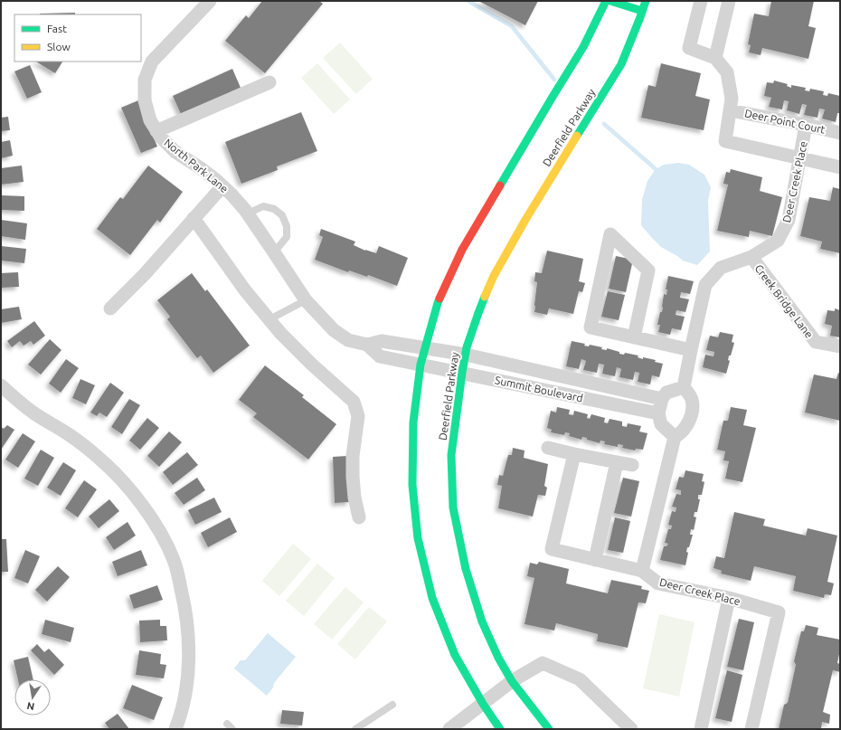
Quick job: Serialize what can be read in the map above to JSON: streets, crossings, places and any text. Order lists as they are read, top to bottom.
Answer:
{
  "streets": {
    "main road": ["Deerfield Parkway"],
    "street": [
      "Deer Point Court",
      "North Park Lane",
      "Deer Creek Place",
      "Creek Bridge Lane",
      "Summit Boulevard"
    ]
  },
  "crossings": [
    ["Deer Point Court", "Deer Creek Place"],
    ["Deerfield Parkway", "Summit Boulevard"],
    ["North Park Lane", "Summit Boulevard"],
    ["Deer Creek Place", "Creek Bridge Lane"],
    ["Deer Creek Place", "Summit Boulevard"]
  ],
  "legend": ["Fast", "Slow"],
  "north": "bottom"
}
